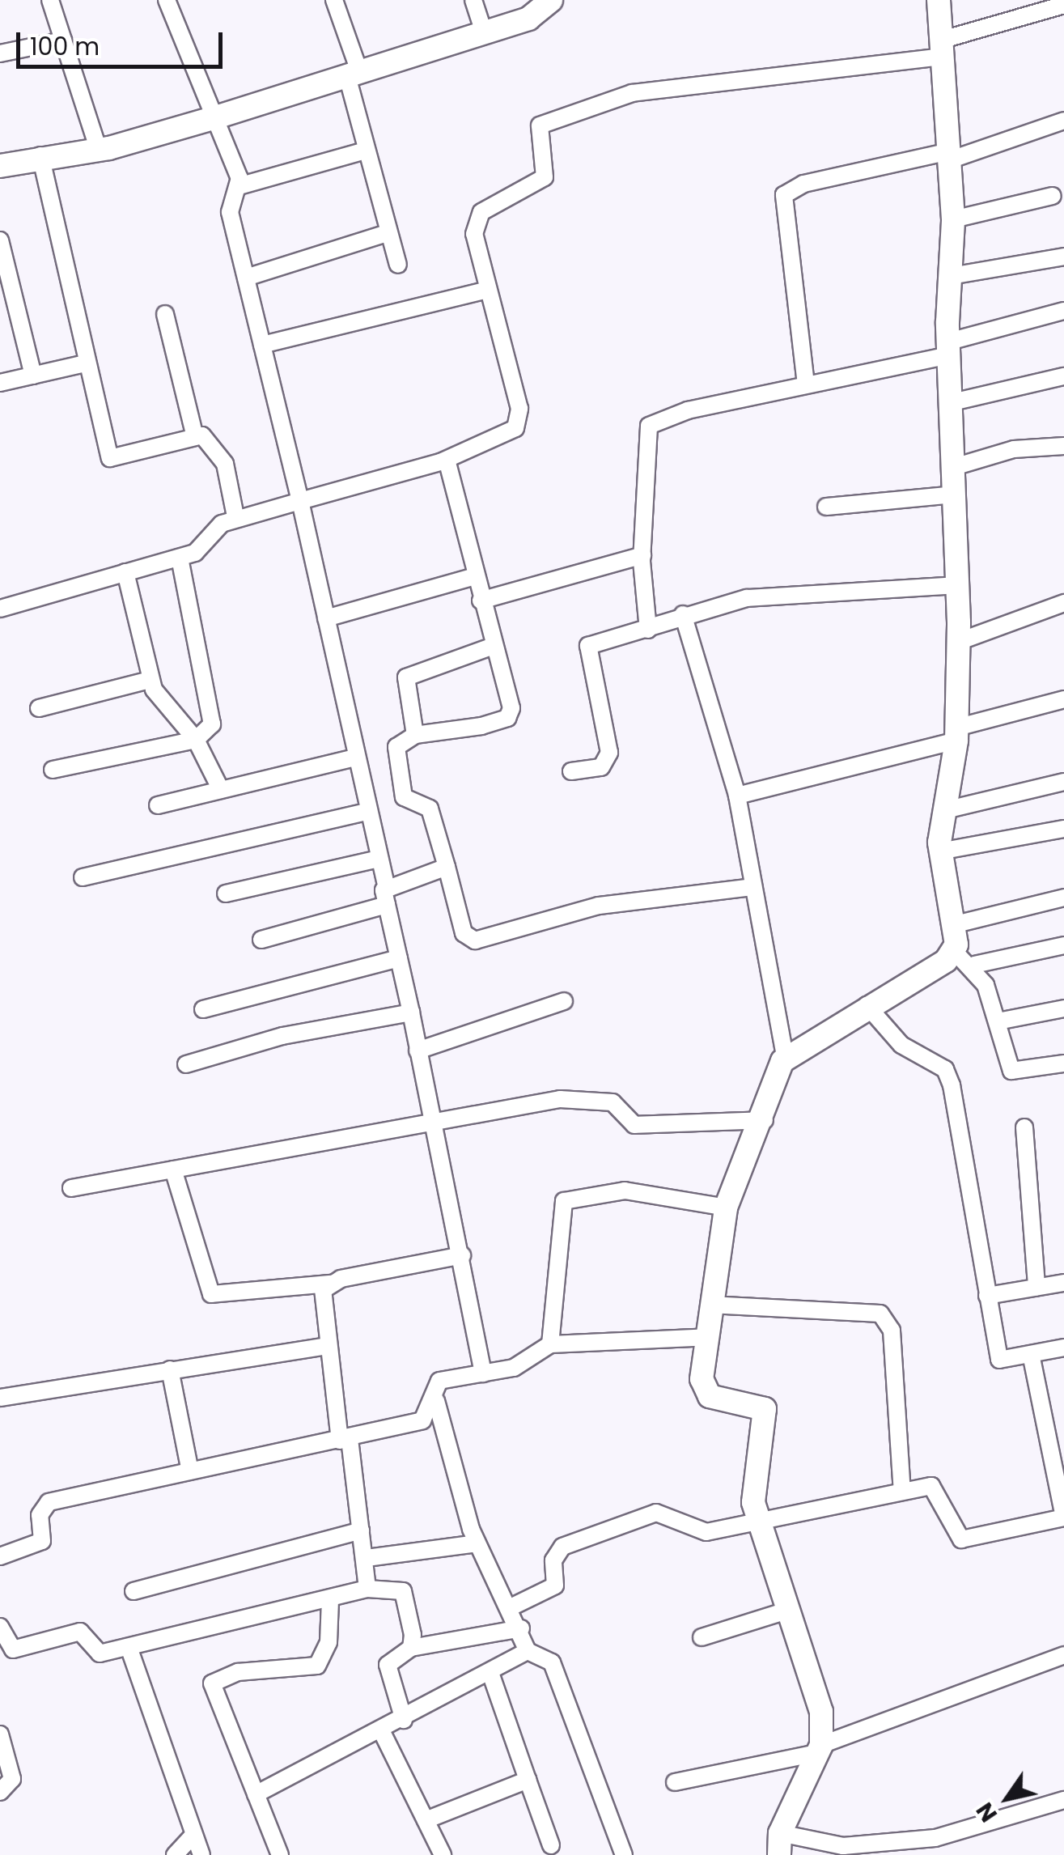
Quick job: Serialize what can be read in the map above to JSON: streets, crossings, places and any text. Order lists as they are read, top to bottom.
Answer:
{
  "scale_bar": "100 m",
  "north": "bottom left"
}
